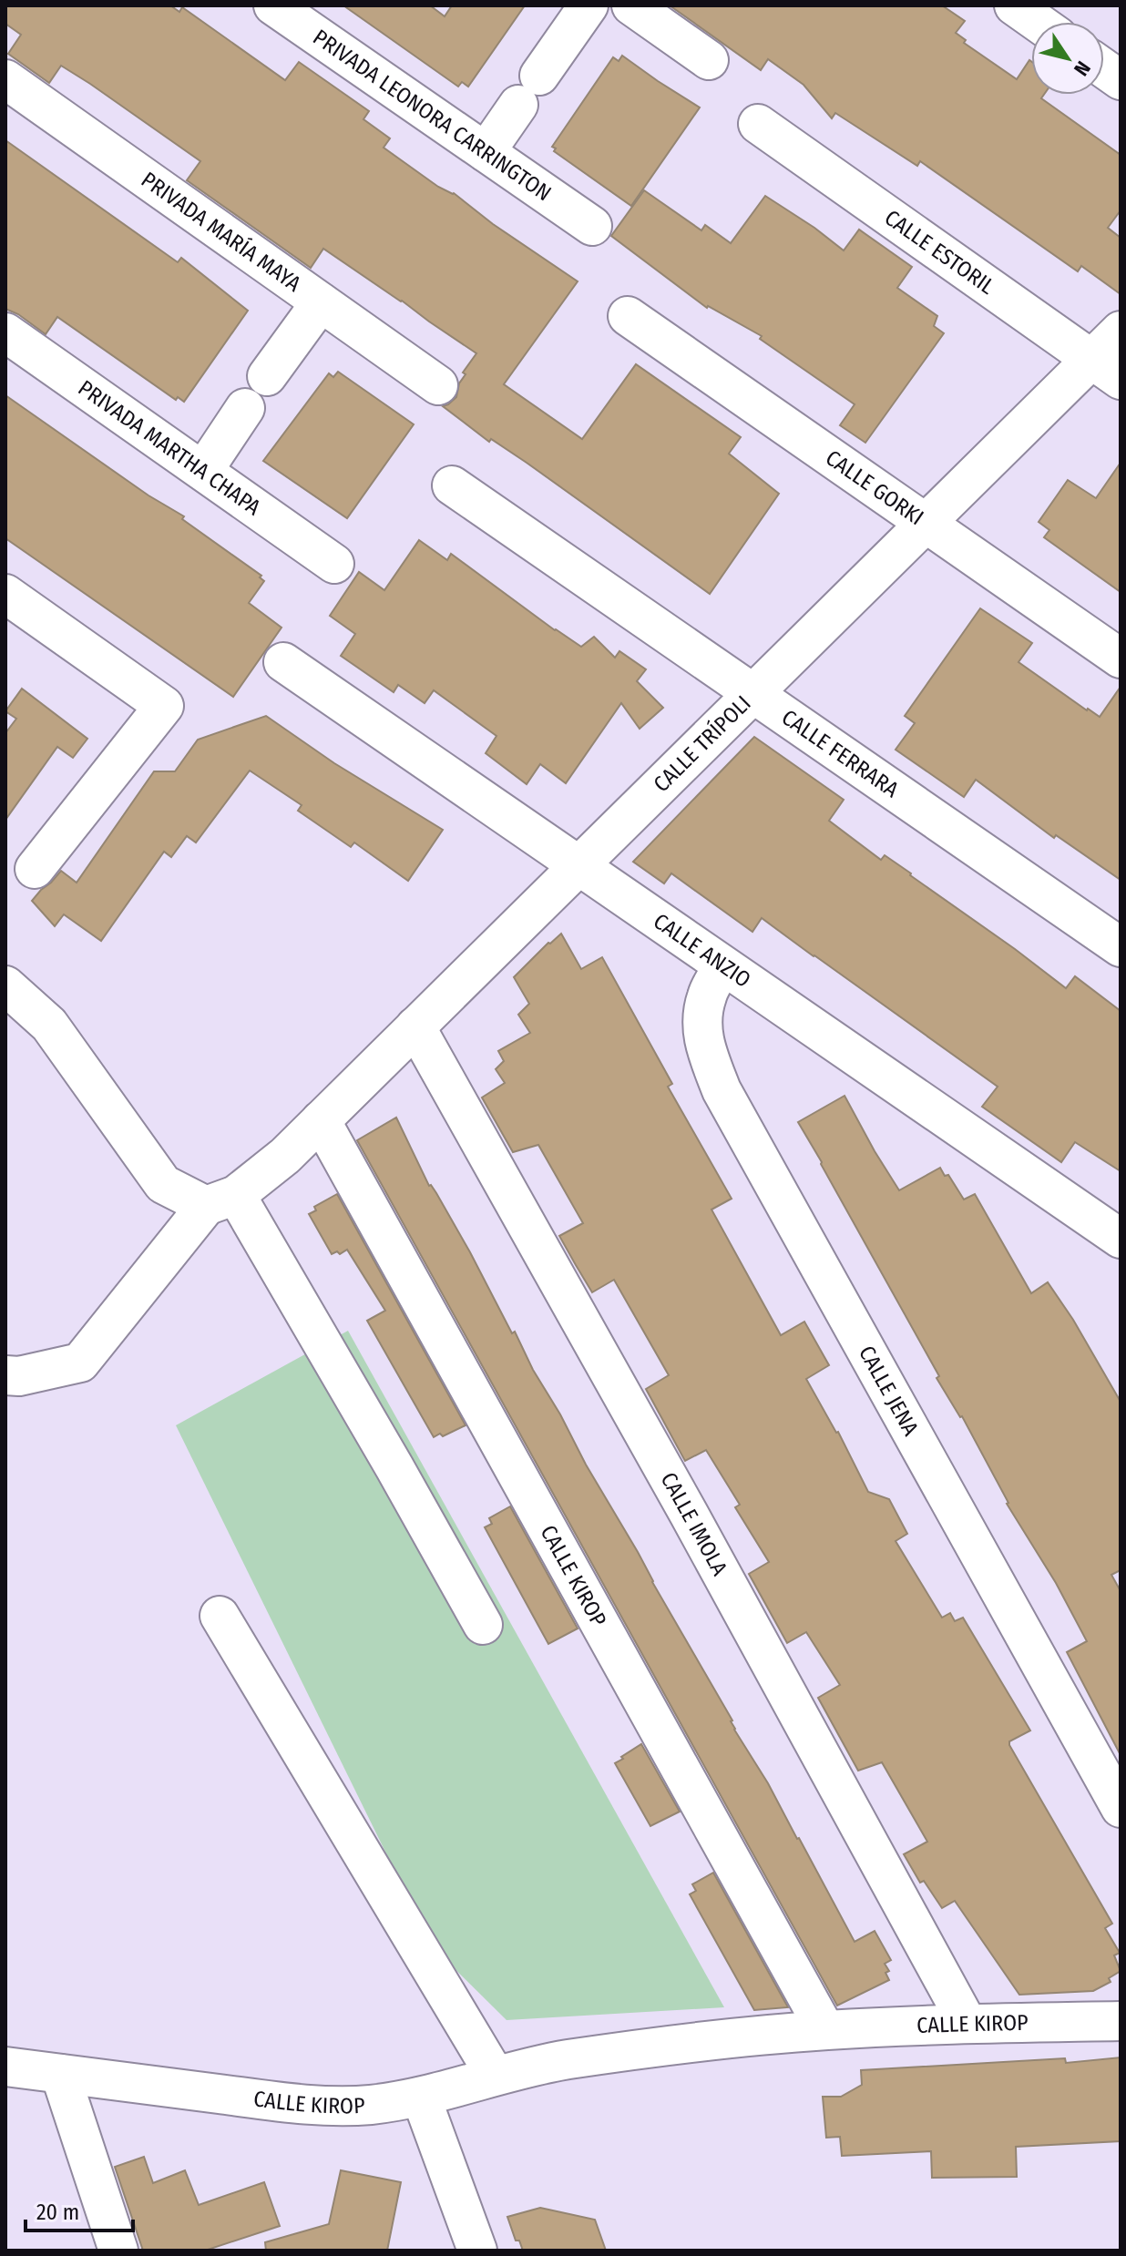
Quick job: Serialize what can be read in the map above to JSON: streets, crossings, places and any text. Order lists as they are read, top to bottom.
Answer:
{
  "streets": {
    "street": [
      "PRIVADA LEONORA CARRINGTON",
      "PRIVADA MARÍA MAYA",
      "CALLE ESTORIL",
      "PRIVADA MARTHA CHAPA",
      "CALLE GORKI",
      "CALLE TRÍPOLI",
      "CALLE FERRARA",
      "CALLE ANZIO",
      "CALLE JENA",
      "CALLE IMOLA",
      "CALLE KIROP"
    ]
  },
  "crossings": [
    ["CALLE ESTORIL", "CALLE TRÍPOLI"],
    ["CALLE GORKI", "CALLE TRÍPOLI"],
    ["CALLE TRÍPOLI", "CALLE FERRARA"],
    ["CALLE TRÍPOLI", "CALLE ANZIO"],
    ["CALLE TRÍPOLI", "CALLE IMOLA"],
    ["CALLE TRÍPOLI", "CALLE KIROP"],
    ["CALLE ANZIO", "CALLE JENA"],
    ["CALLE IMOLA", "CALLE KIROP"]
  ],
  "scale_bar": "20 m",
  "north": "bottom right"
}
